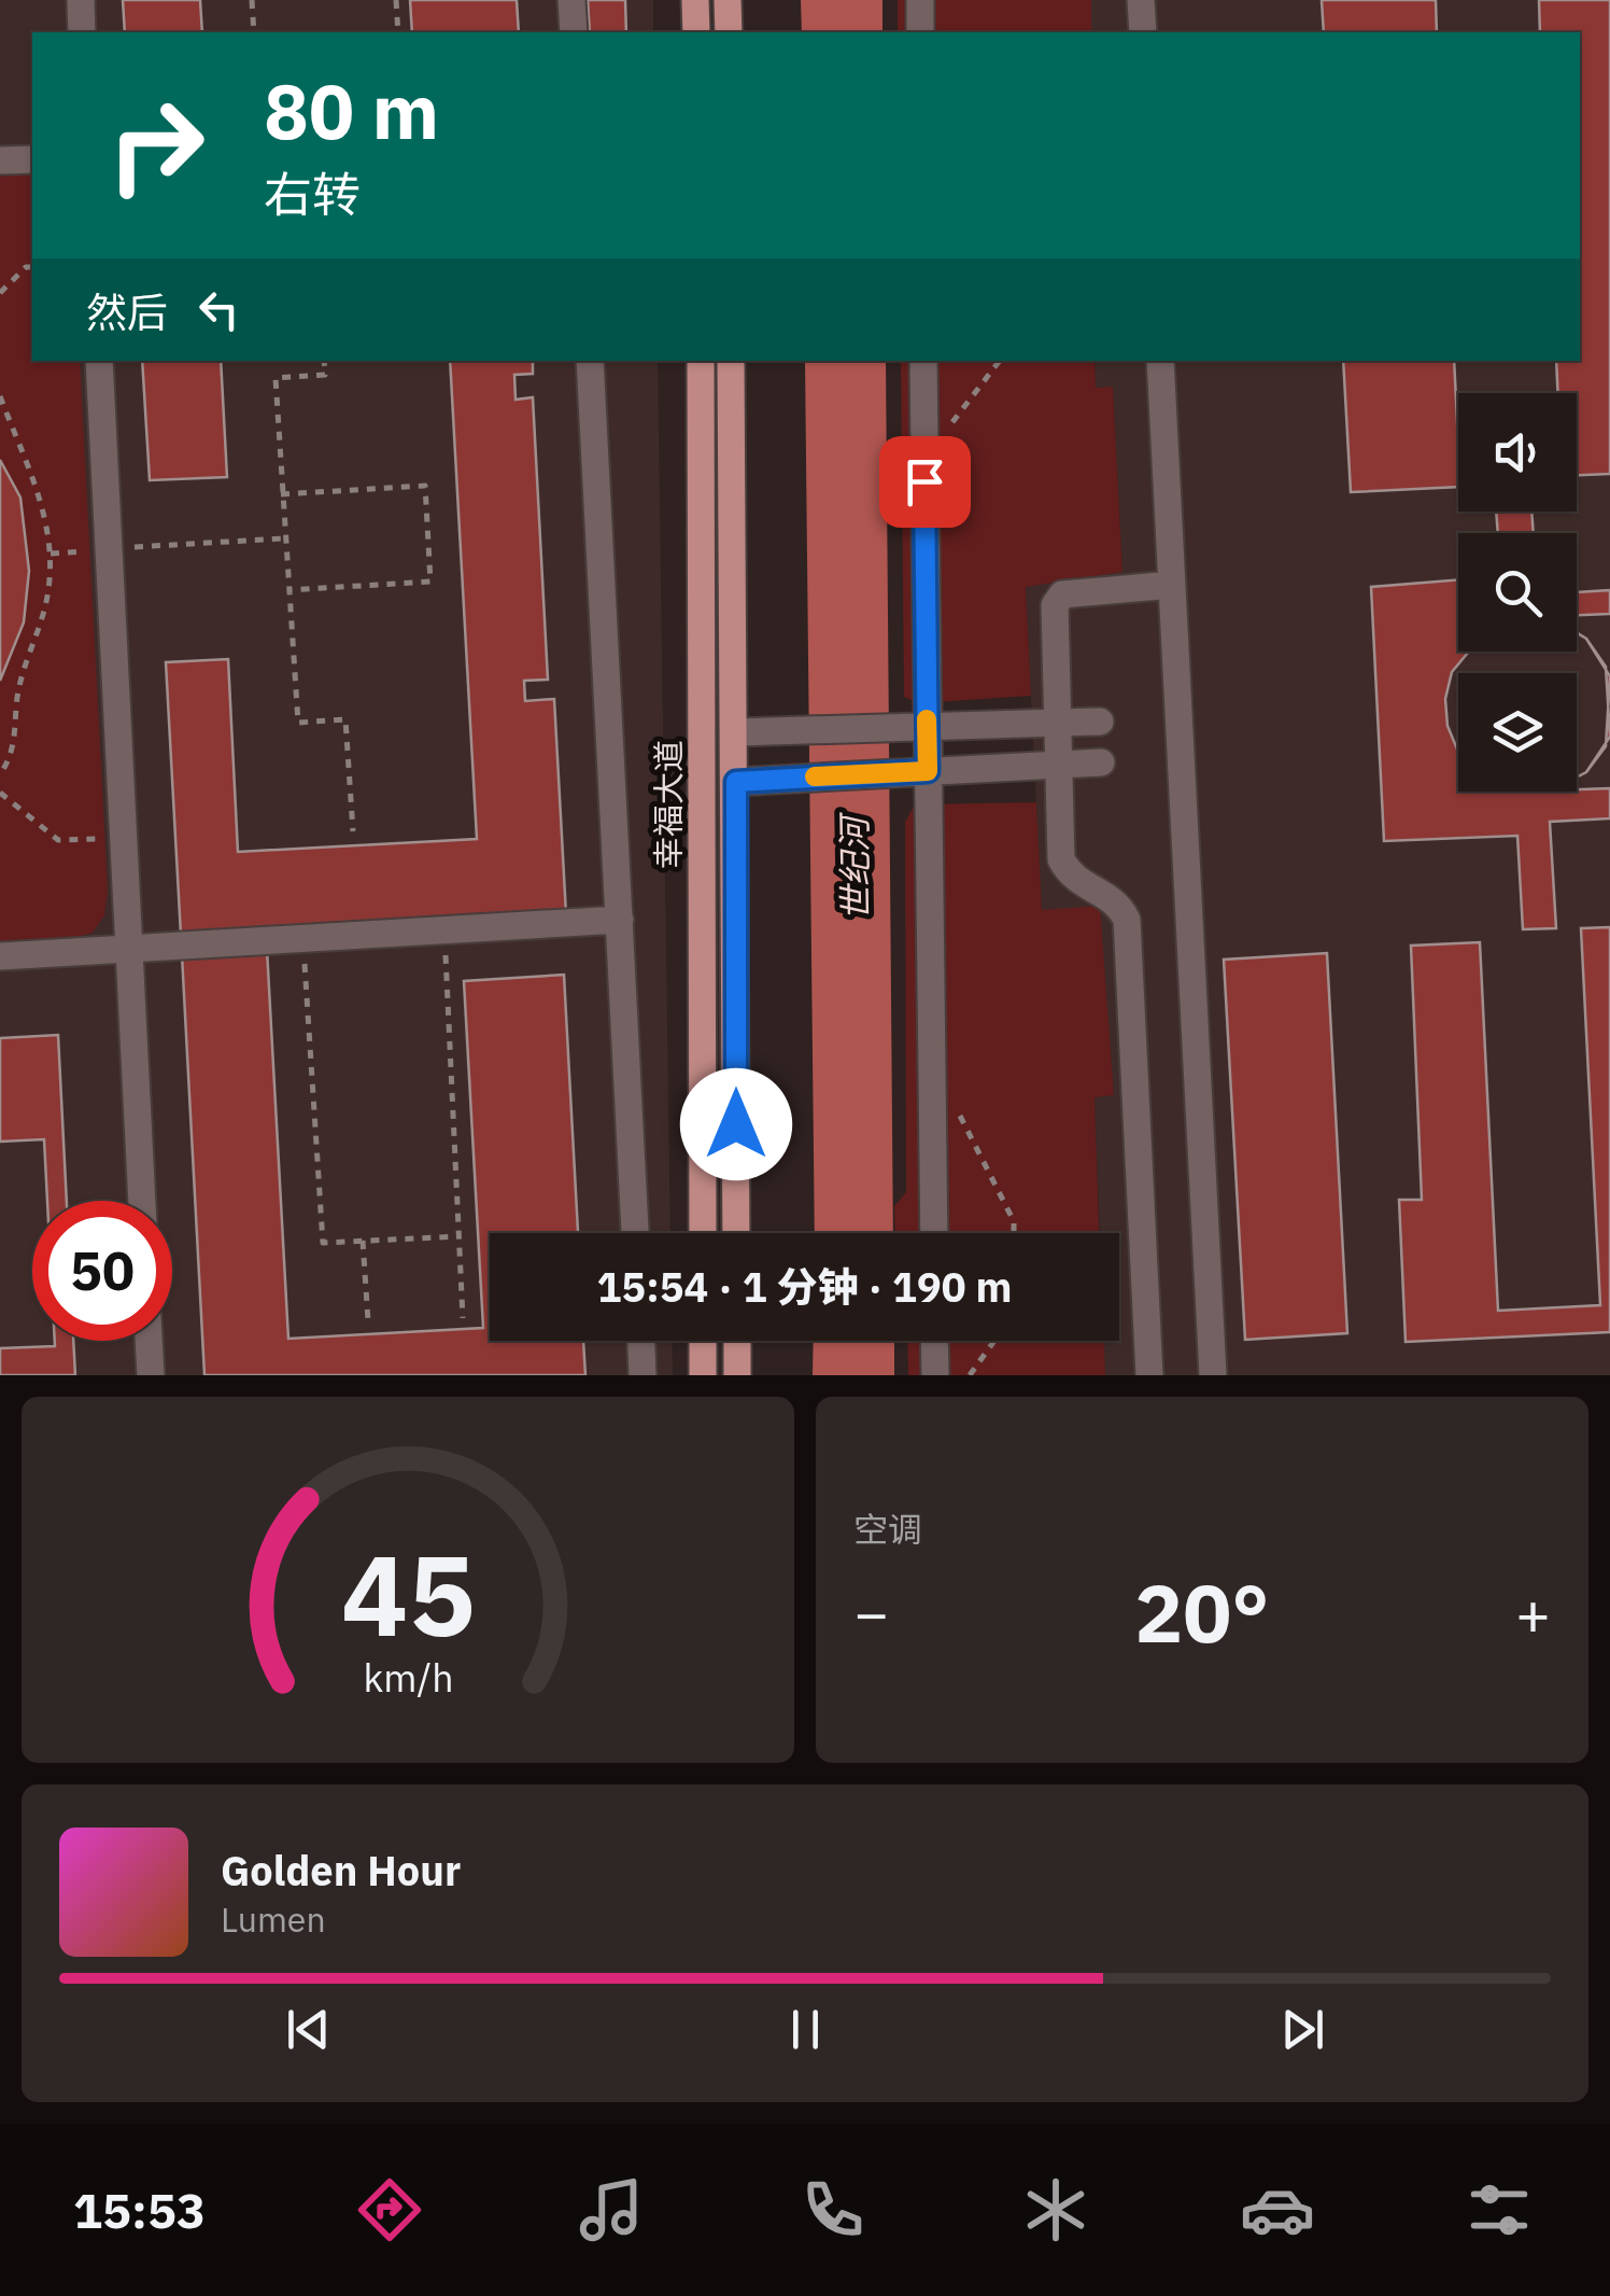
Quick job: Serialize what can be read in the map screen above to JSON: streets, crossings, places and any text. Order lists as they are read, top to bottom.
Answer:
{
  "streets": {
    "main road": ["幸福大道"]
  },
  "water": ["世纪河"],
  "page": {
    "turn": ["80 m", "右转"],
    "then": "然后",
    "limit": "50",
    "trip": "15:54 · 1 分钟 · 190 m",
    "tile": "空调",
    "heat": ["−", "20°", "+"],
    "song": ["Golden Hour", "Lumen"],
    "tabs": "15:53",
    "gauge": ["45", "km/h"]
  }
}
